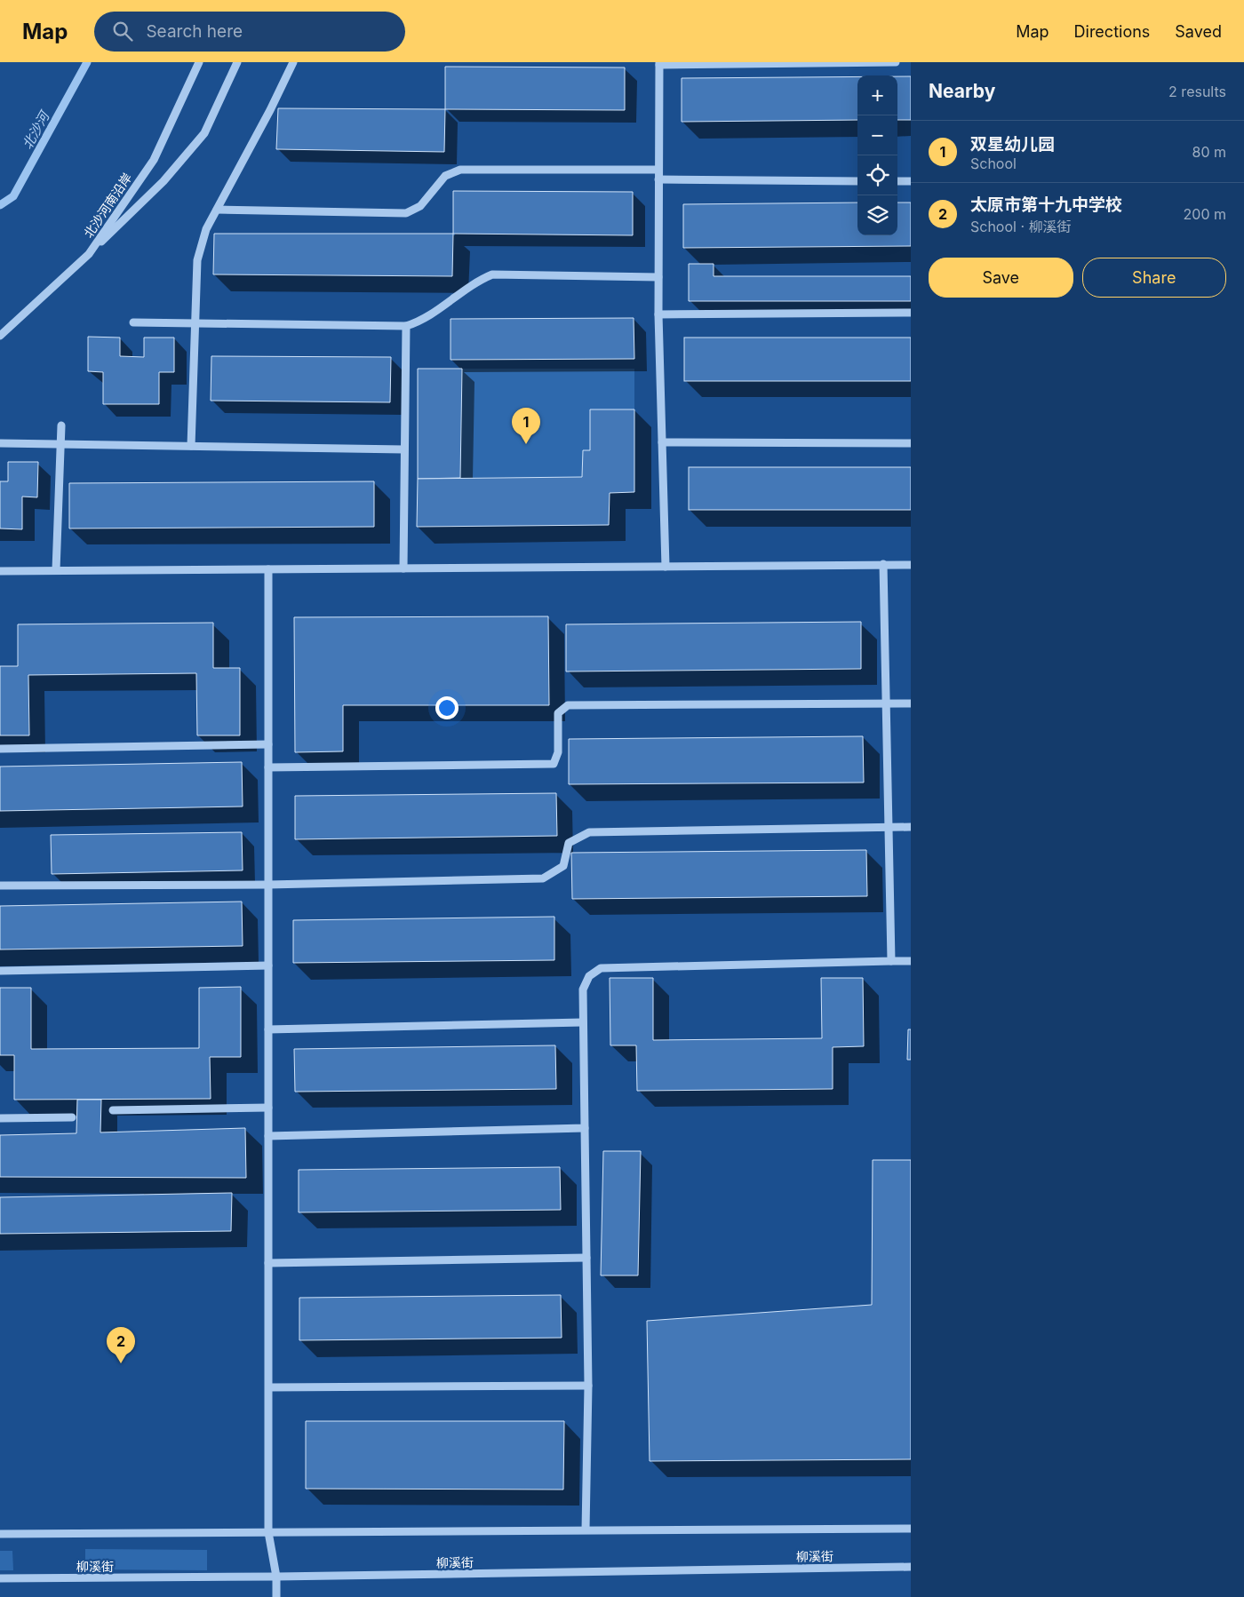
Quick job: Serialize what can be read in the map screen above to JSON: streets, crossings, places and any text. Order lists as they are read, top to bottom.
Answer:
{
  "streets": {
    "street": ["北沙河南沿岸", "柳溪街"]
  },
  "water": ["北沙河"],
  "page": {
    "header": "Map",
    "search": "Search here",
    "nav": ["Map", "Directions", "Saved"],
    "heading": ["Nearby", "2 results"],
    "map_buttons": ["+", "−"],
    "list": [
      {
        "mark": "1",
        "name": "双星幼儿园",
        "note": "School",
        "value": "80 m"
      },
      {
        "mark": "2",
        "name": "太原市第十九中学校",
        "note": "School · 柳溪街",
        "value": "200 m"
      }
    ],
    "buttons": ["Save", "Share"],
    "pins": ["1", "2"]
  }
}
